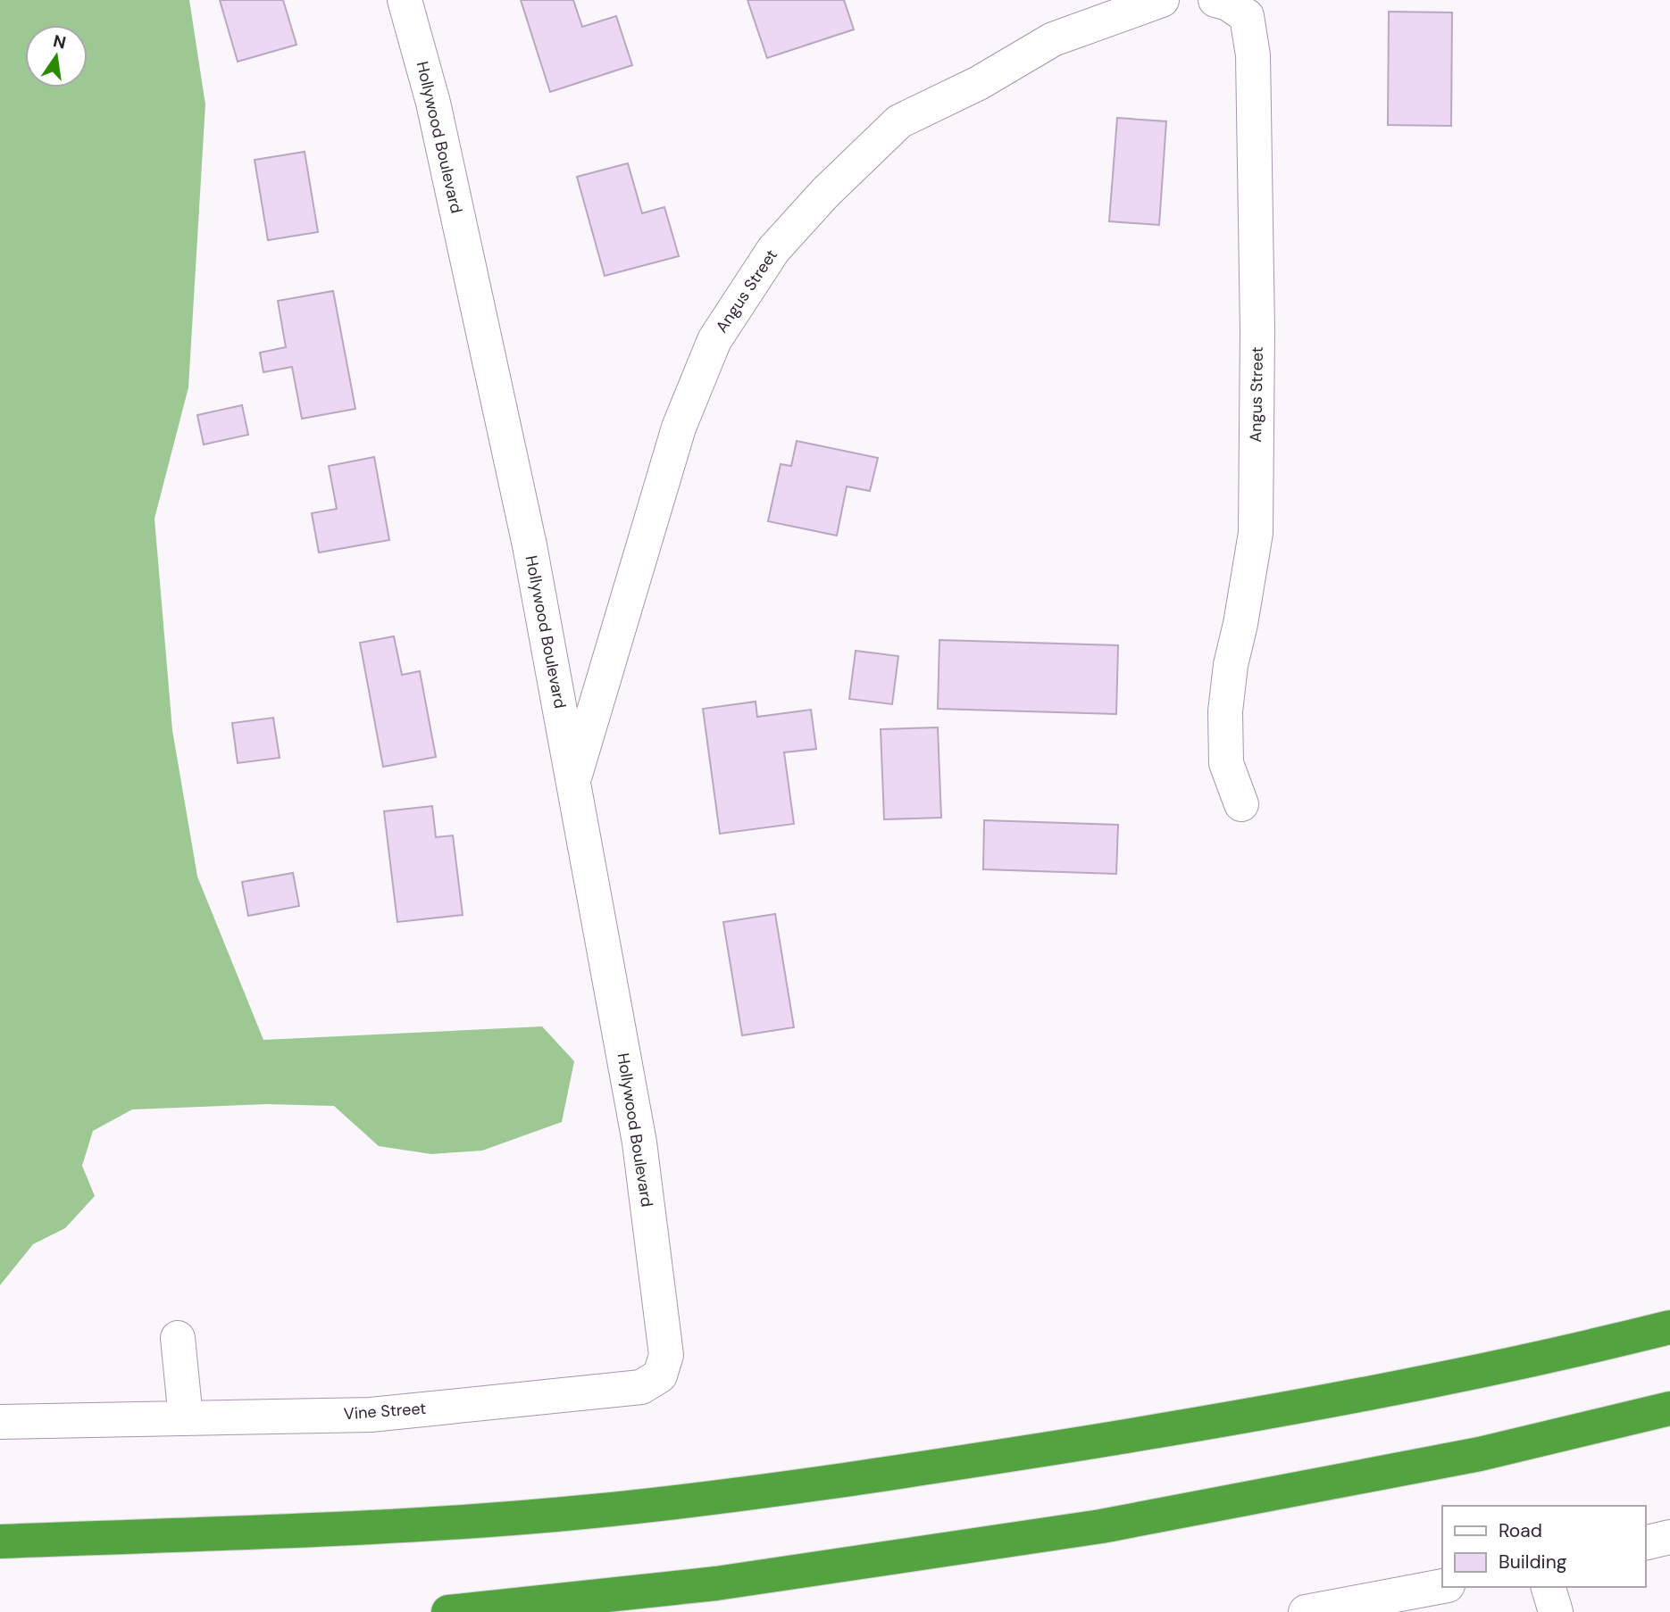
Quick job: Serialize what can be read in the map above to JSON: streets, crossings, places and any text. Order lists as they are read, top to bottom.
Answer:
{
  "streets": {
    "street": ["Hollywood Boulevard", "Angus Street", "Vine Street"]
  },
  "crossings": [
    ["Hollywood Boulevard", "Angus Street"],
    ["Hollywood Boulevard", "Vine Street"]
  ],
  "legend": ["Road", "Building"],
  "north": "top"
}
